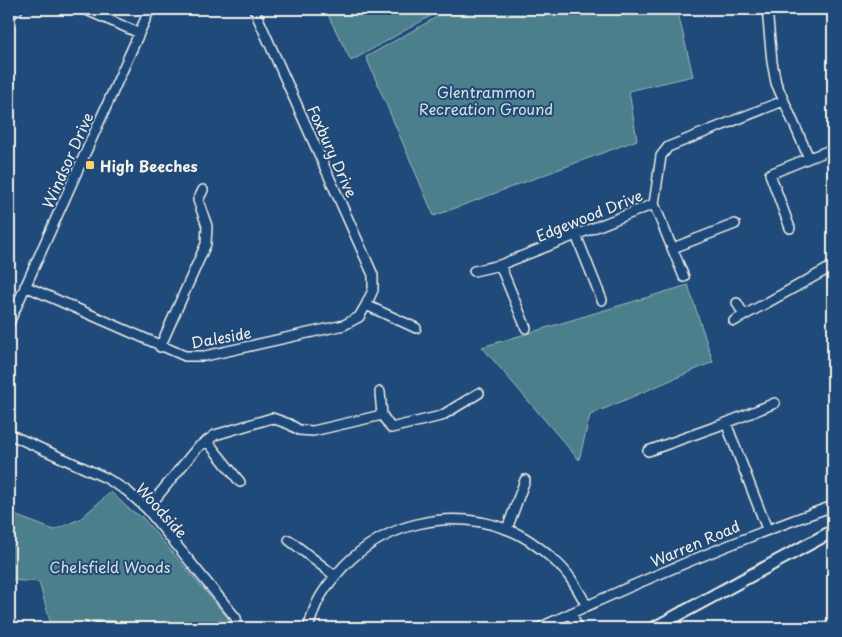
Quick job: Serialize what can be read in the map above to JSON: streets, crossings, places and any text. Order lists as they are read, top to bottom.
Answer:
{
  "streets": {
    "street": [
      "Foxbury Drive",
      "Windsor Drive",
      "Edgewood Drive",
      "Daleside",
      "Woodside",
      "Warren Road"
    ]
  },
  "crossings": [
    ["Foxbury Drive", "Daleside"],
    ["Windsor Drive", "Daleside"]
  ],
  "parks": ["Glentrammon Recreation Ground", "Chelsfield Woods"],
  "places": {
    "transit": ["High Beeches"]
  }
}
